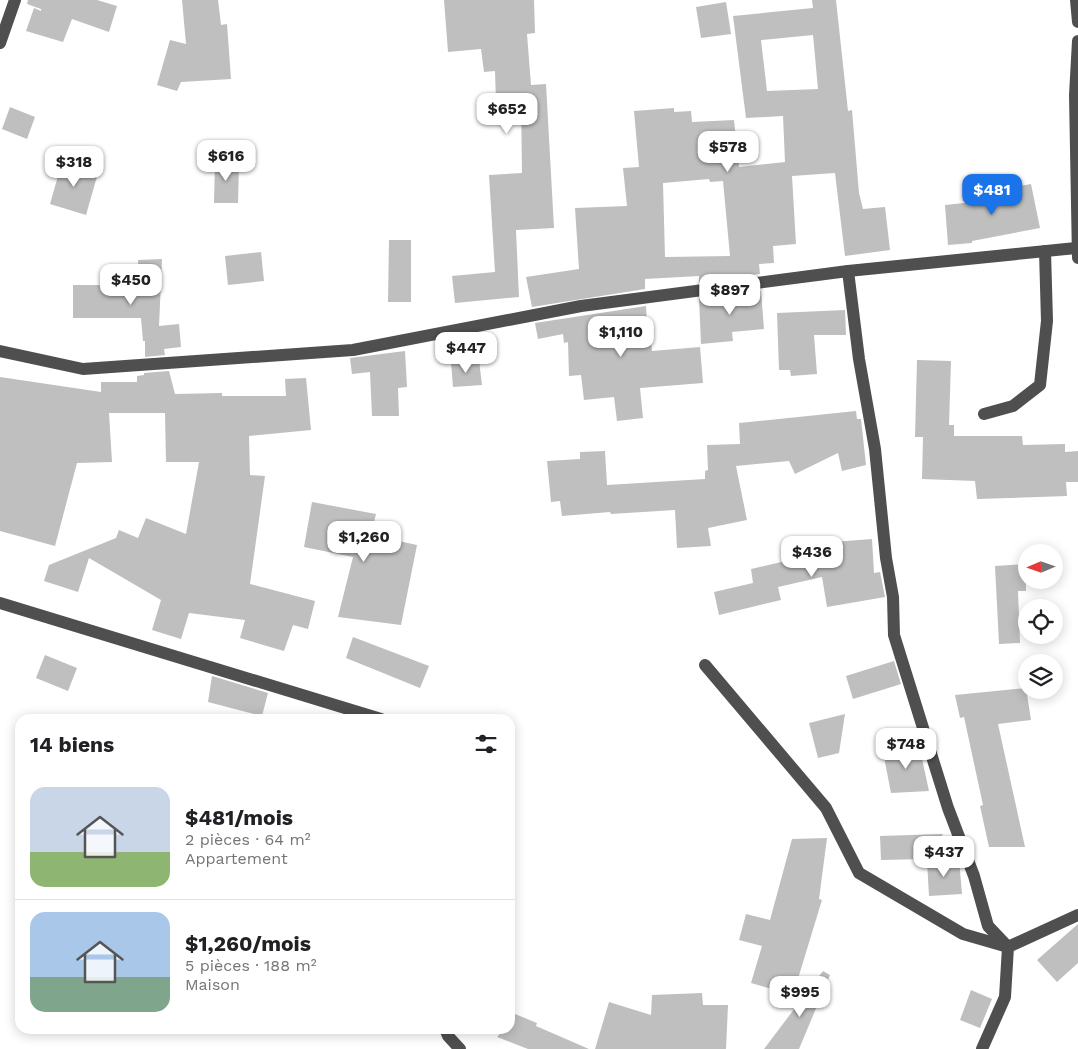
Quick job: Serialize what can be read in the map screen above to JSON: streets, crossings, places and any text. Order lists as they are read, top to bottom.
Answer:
{
  "north": "left",
  "page": {
    "price": [
      "$652",
      "$578",
      "$616",
      "$318",
      "$481",
      "$450",
      "$897",
      "$1,110",
      "$447",
      "$1,260",
      "$436",
      "$748",
      "$437",
      "$995"
    ],
    "heading": "14 biens",
    "list": [
      {
        "name": "$481/mois",
        "note": "2 pièces · 64 m² · Appartement"
      },
      {
        "name": "$1,260/mois",
        "note": "5 pièces · 188 m² · Maison"
      }
    ]
  }
}
